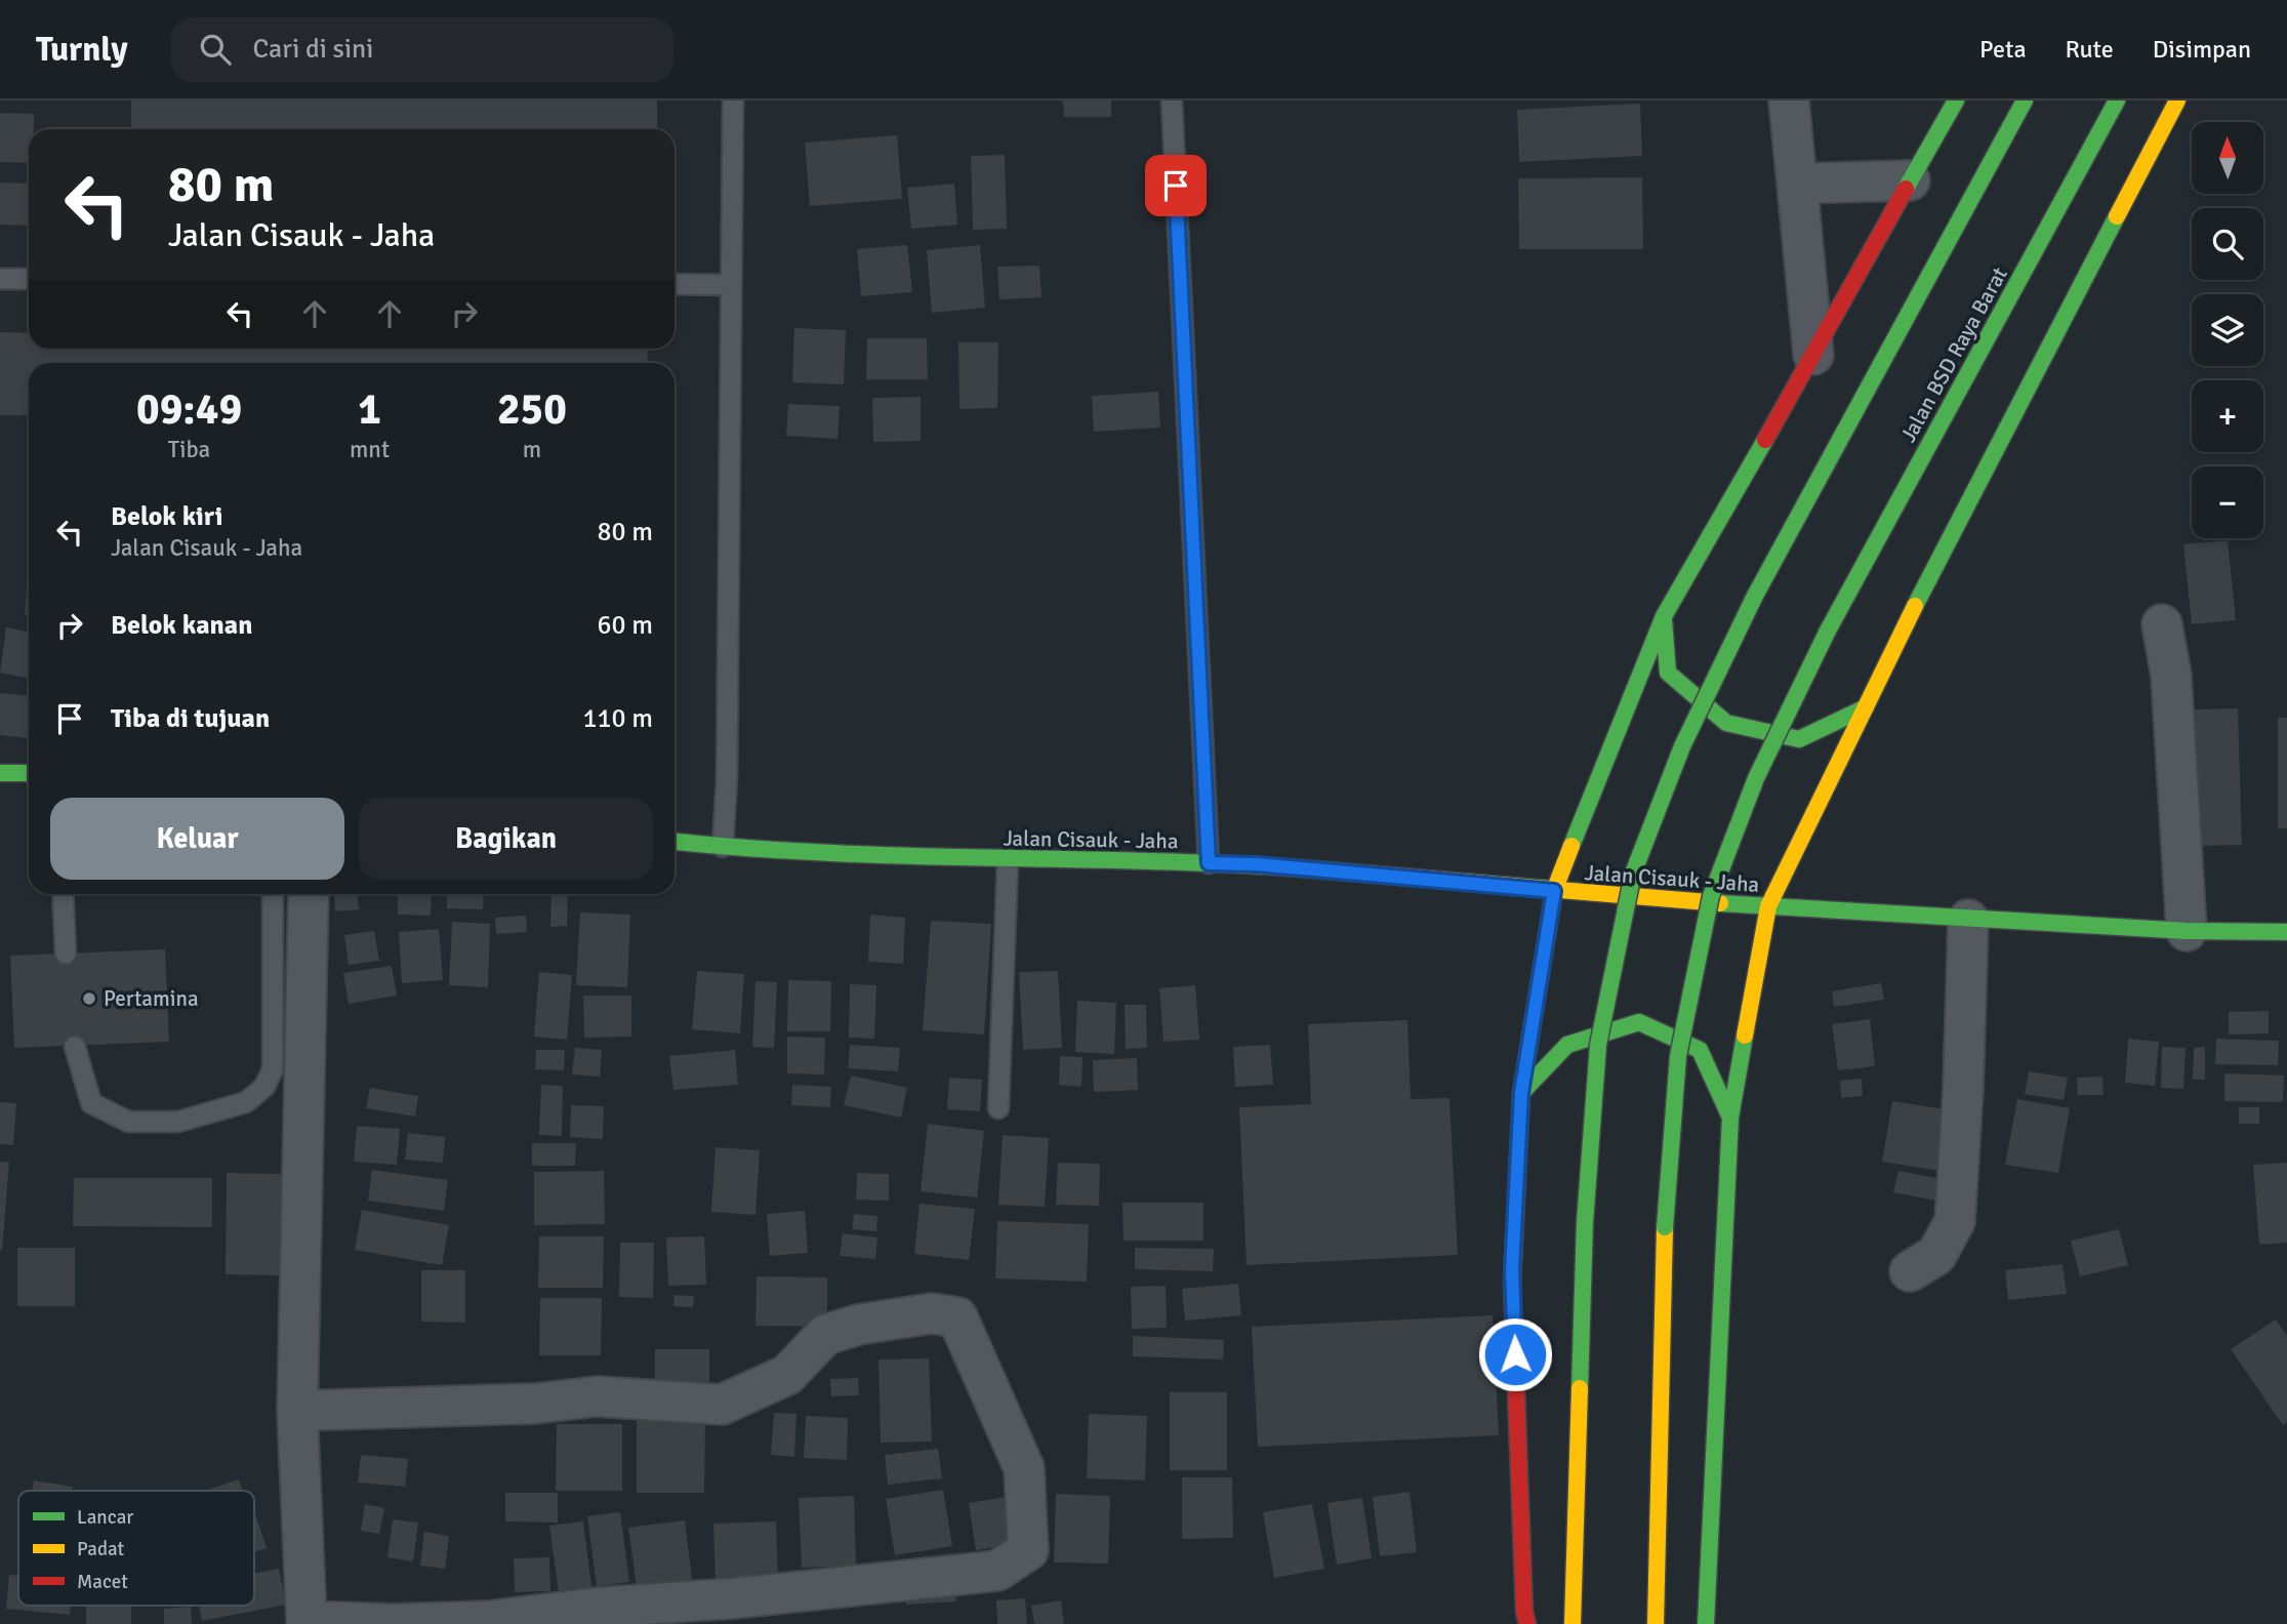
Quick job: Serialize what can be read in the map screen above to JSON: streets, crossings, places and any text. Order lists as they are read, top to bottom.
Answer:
{
  "streets": {
    "main road": ["Jalan BSD Raya Barat", "Jalan Cisauk - Jaha"]
  },
  "places": ["Pertamina"],
  "legend": ["Lancar", "Padat", "Macet"],
  "north": "top",
  "page": {
    "header": "Turnly",
    "search": "Cari di sini",
    "nav": ["Peta", "Rute", "Disimpan"],
    "map_buttons": ["+", "−"],
    "turn": ["80 m", "Jalan Cisauk - Jaha"],
    "eta": [
      "09:49",
      "Tiba",
      "1",
      "mnt",
      "250",
      "m"
    ],
    "list": [
      {
        "name": "Belok kiri",
        "note": "Jalan Cisauk - Jaha",
        "value": "80 m"
      },
      {
        "name": "Belok kanan",
        "value": "60 m"
      },
      {
        "name": "Tiba di tujuan",
        "value": "110 m"
      }
    ],
    "buttons": ["Keluar", "Bagikan"]
  }
}
